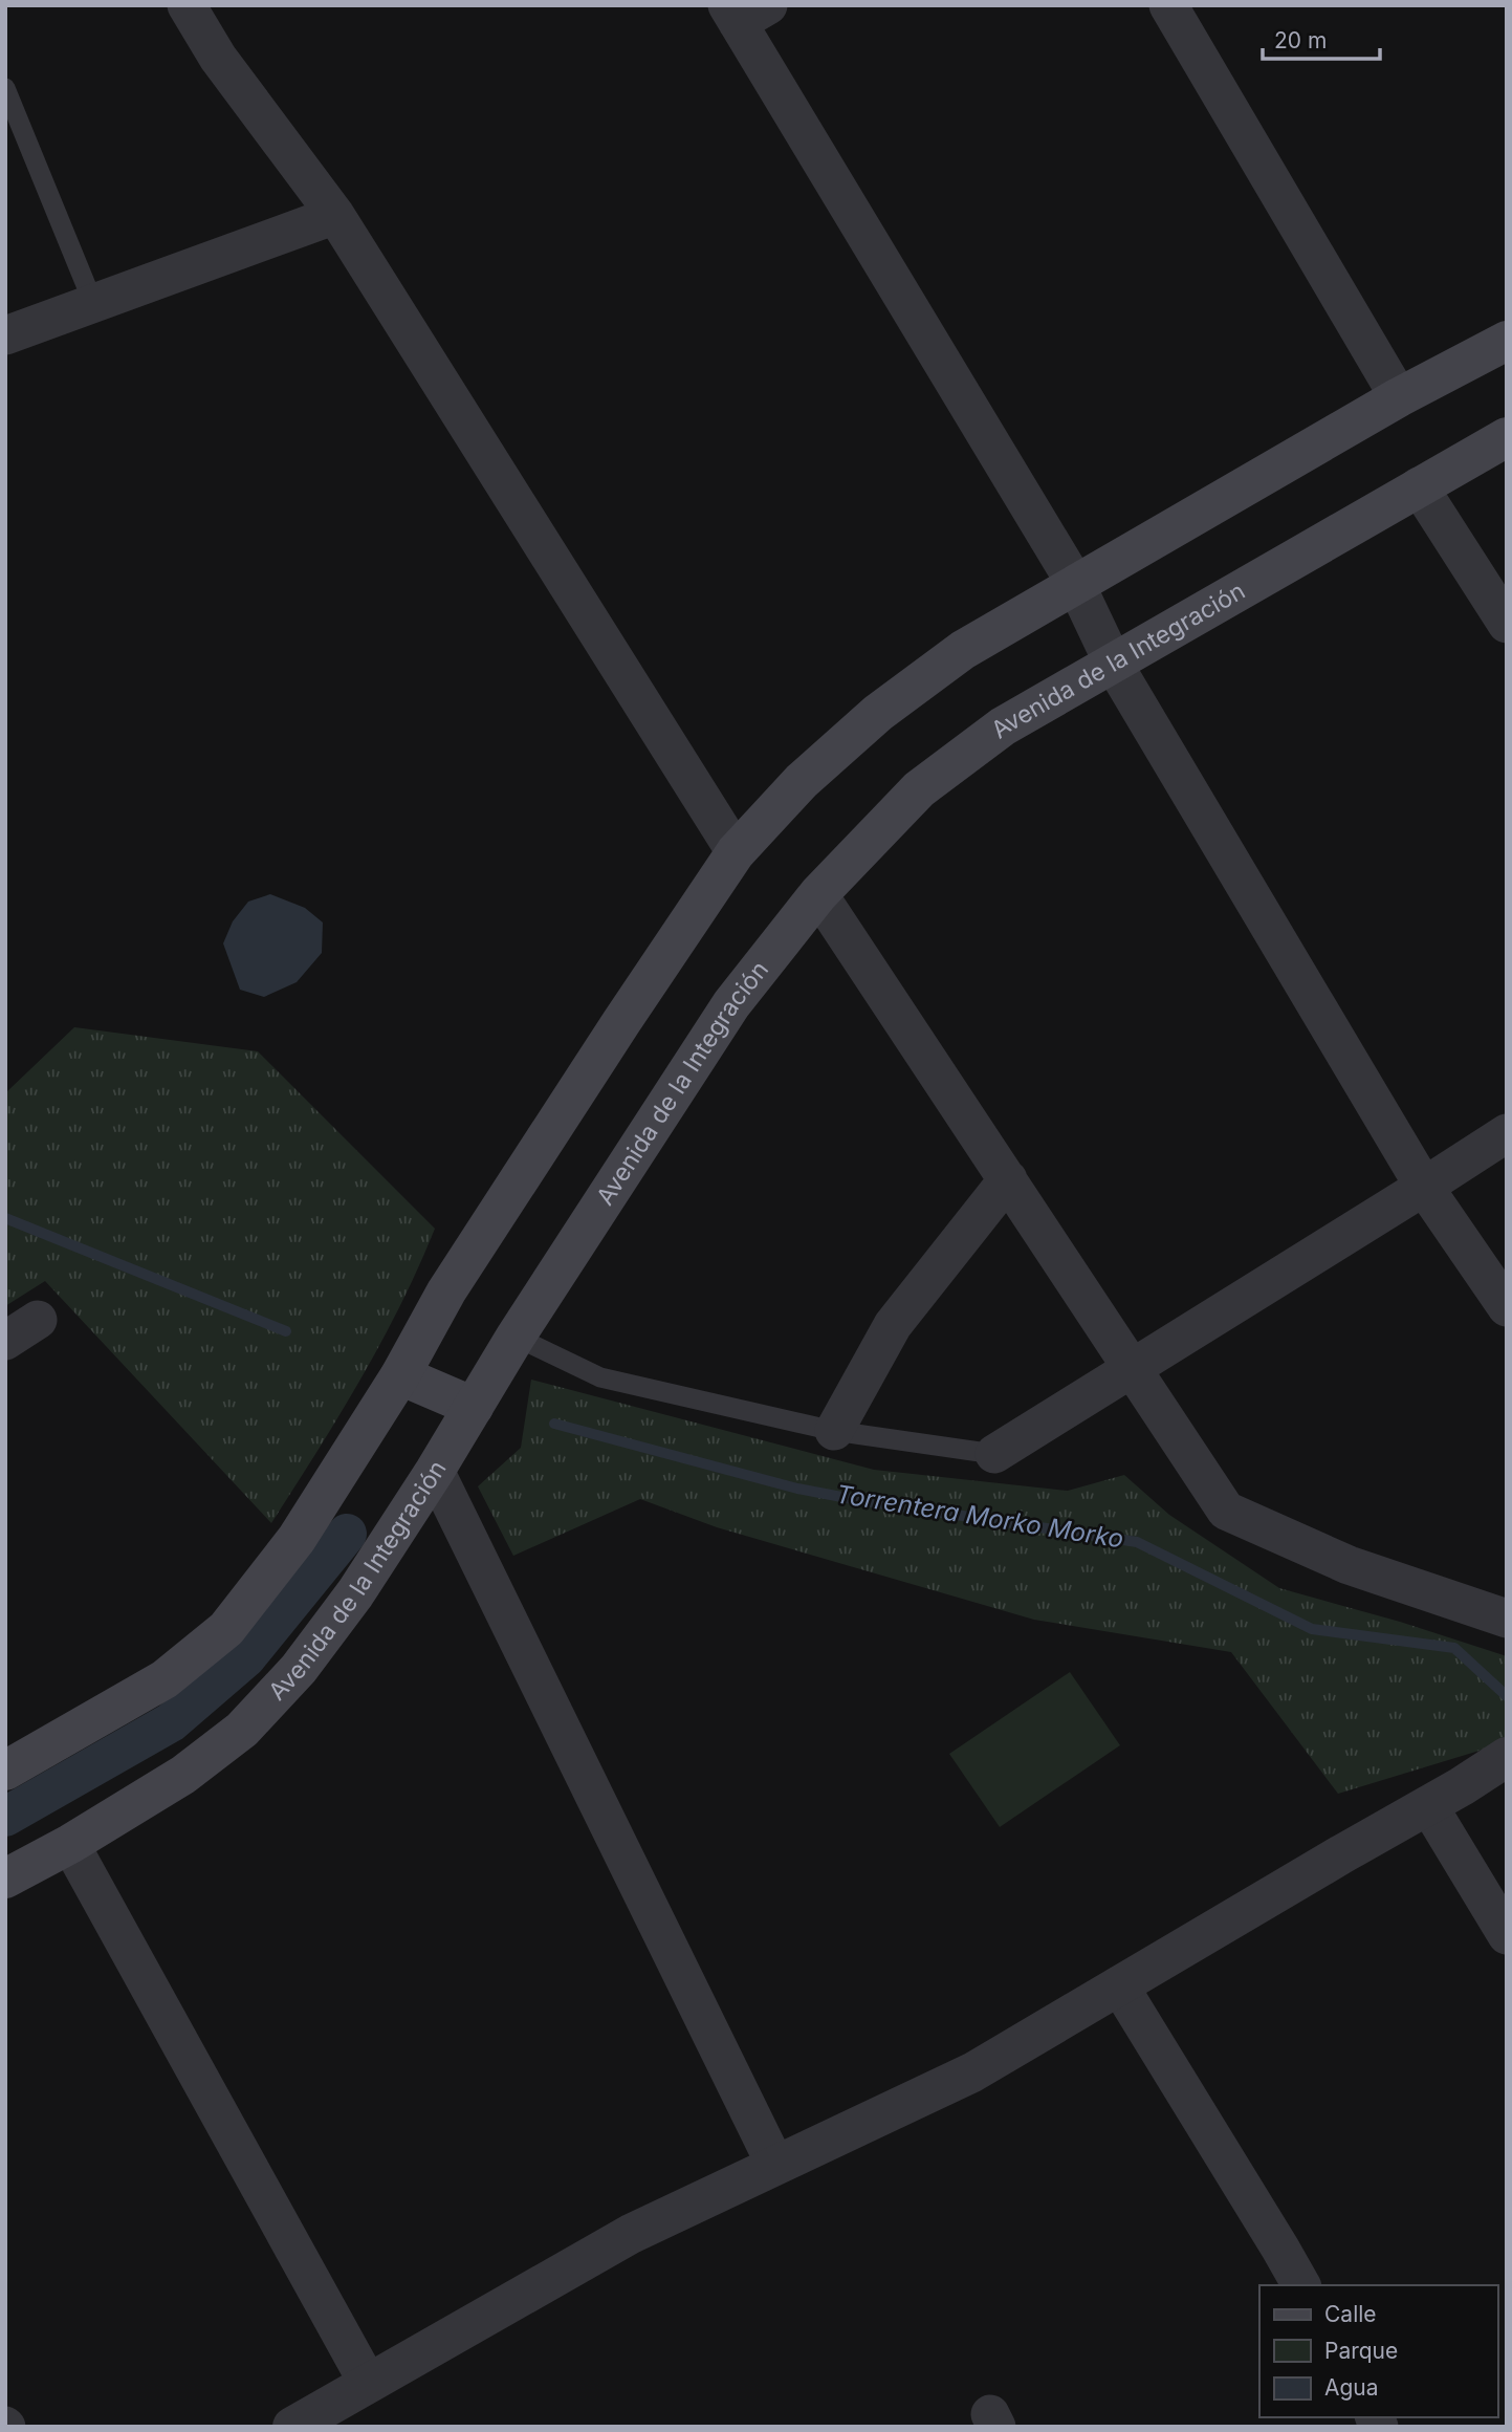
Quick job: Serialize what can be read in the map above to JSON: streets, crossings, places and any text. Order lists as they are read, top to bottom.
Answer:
{
  "streets": {
    "main road": ["Avenida de la Integración"]
  },
  "water": ["Torrentera Morko Morko"],
  "legend": ["Calle", "Parque", "Agua"],
  "scale_bar": "20 m"
}
